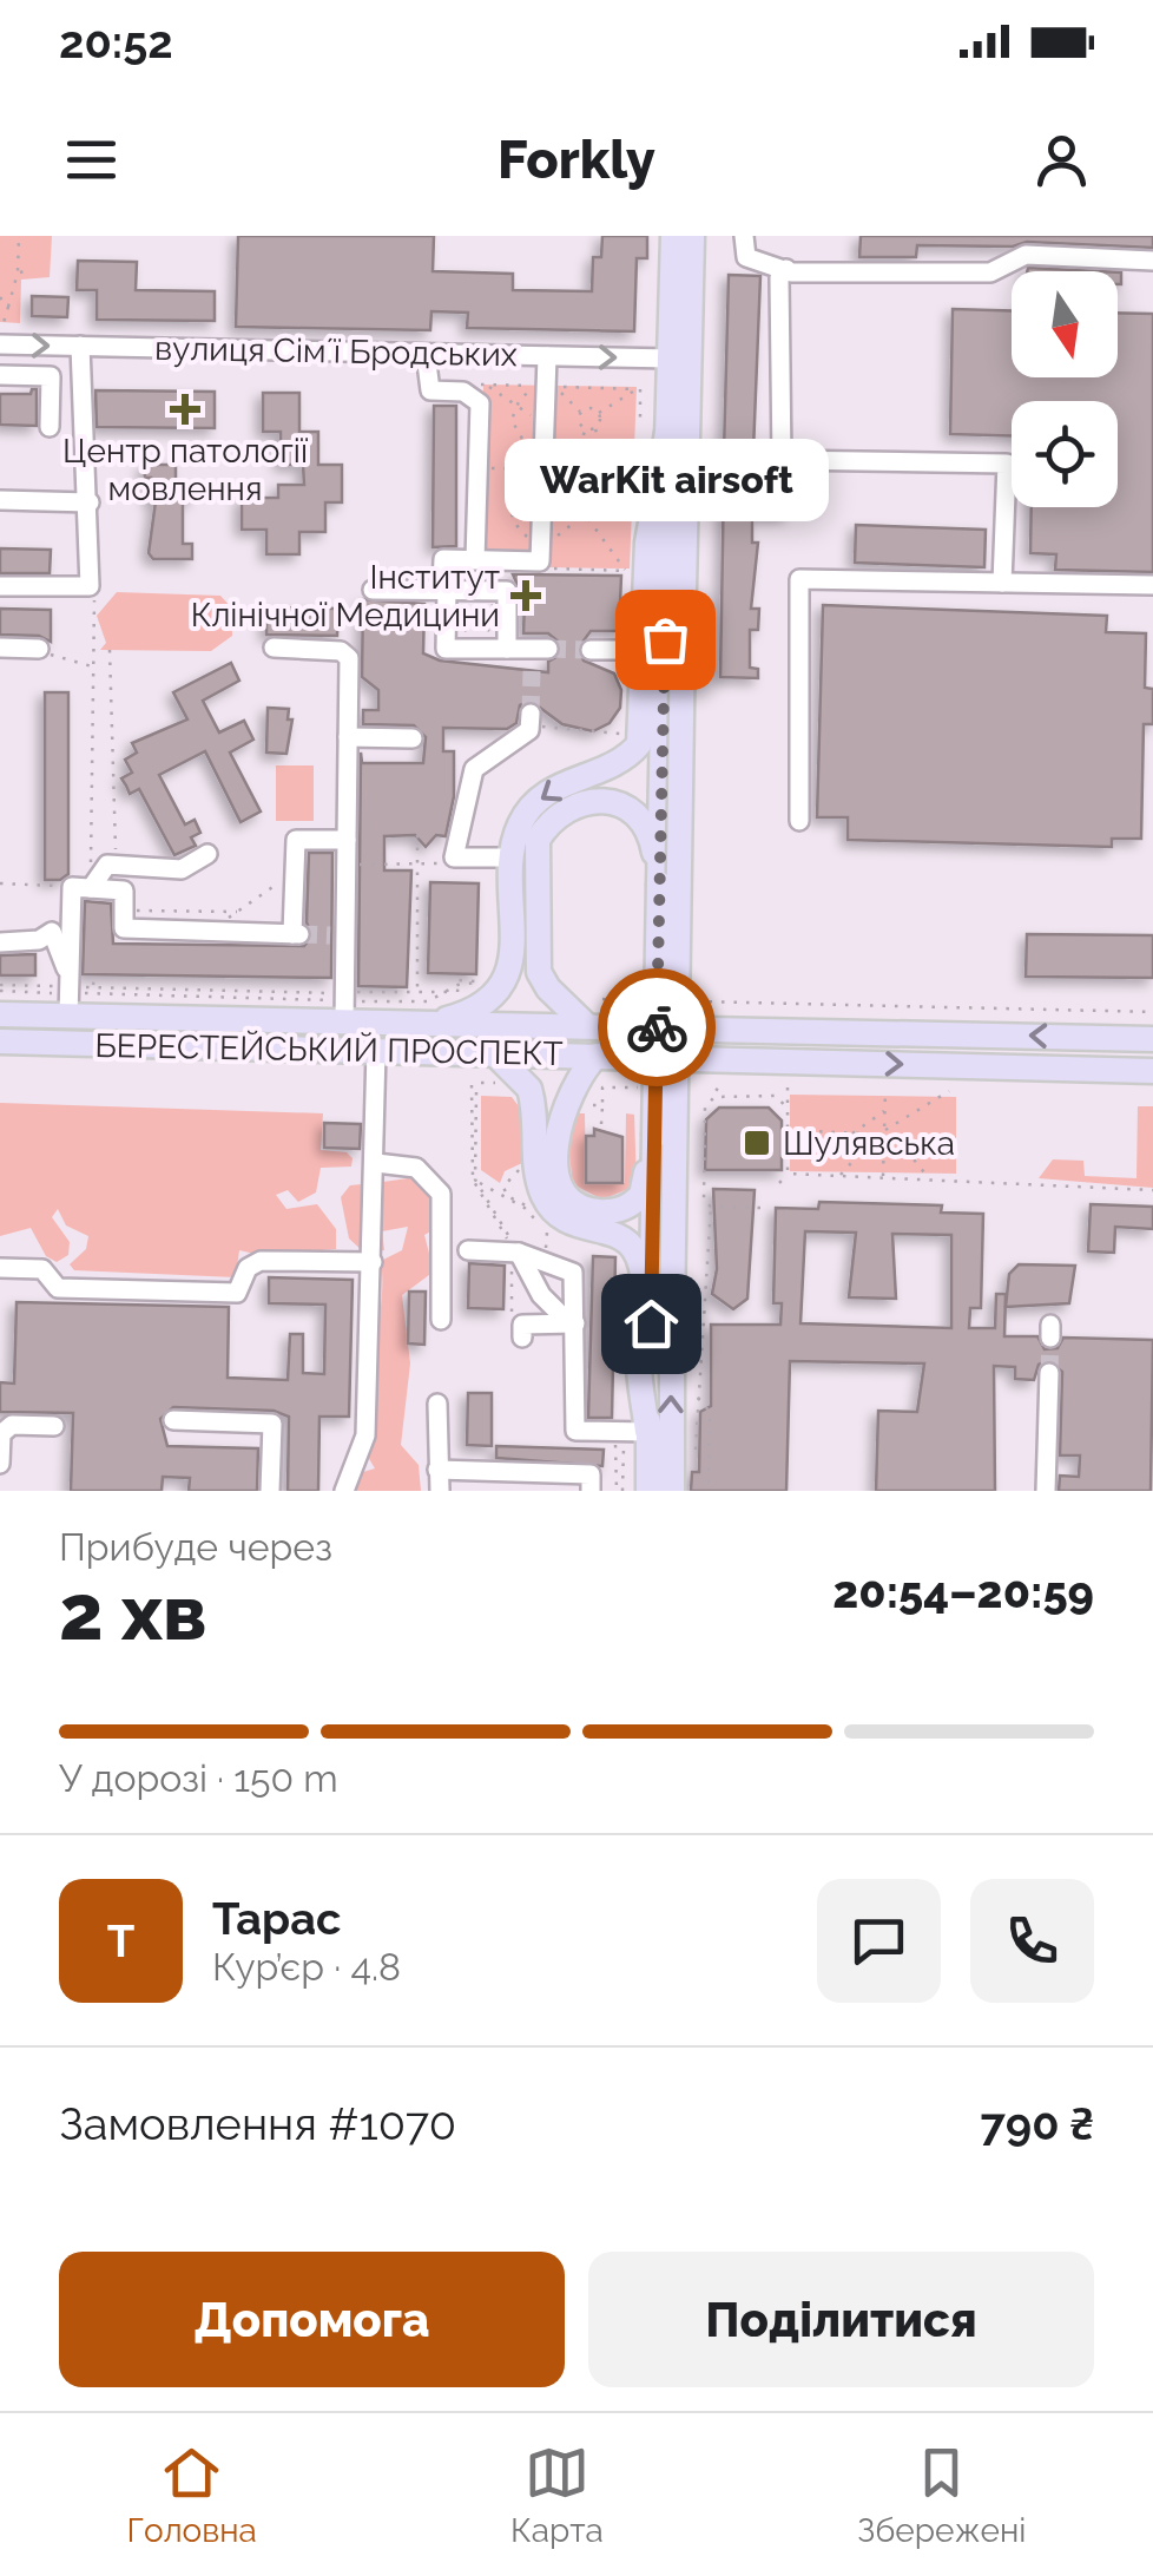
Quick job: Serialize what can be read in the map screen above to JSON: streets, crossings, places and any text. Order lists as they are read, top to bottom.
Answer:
{
  "streets": {
    "main road": ["БЕРЕСТЕЙСЬКИЙ ПРОСПЕКТ"],
    "street": ["вулиця Сімʼї Бродських"]
  },
  "places": {
    "health": ["Центр патології мовлення", "Інститут Клінічної Медицини"],
    "other": ["WarKit airsoft"],
    "transit": ["Шулявська"]
  },
  "north": "bottom",
  "page": {
    "status": "20:52",
    "header": "Forkly",
    "bubble": "WarKit airsoft",
    "heading": ["2 хв", "Прибуде через", "20:54–20:59"],
    "panel": [
      "Тарас",
      "Кур’єр · 4.8",
      "Замовлення #1070",
      "790 ₴"
    ],
    "bar": "У дорозі · 150 m",
    "round": "Т",
    "buttons": ["Допомога", "Поділитися"],
    "tabs": ["Головна", "Карта", "Збережені"]
  }
}
